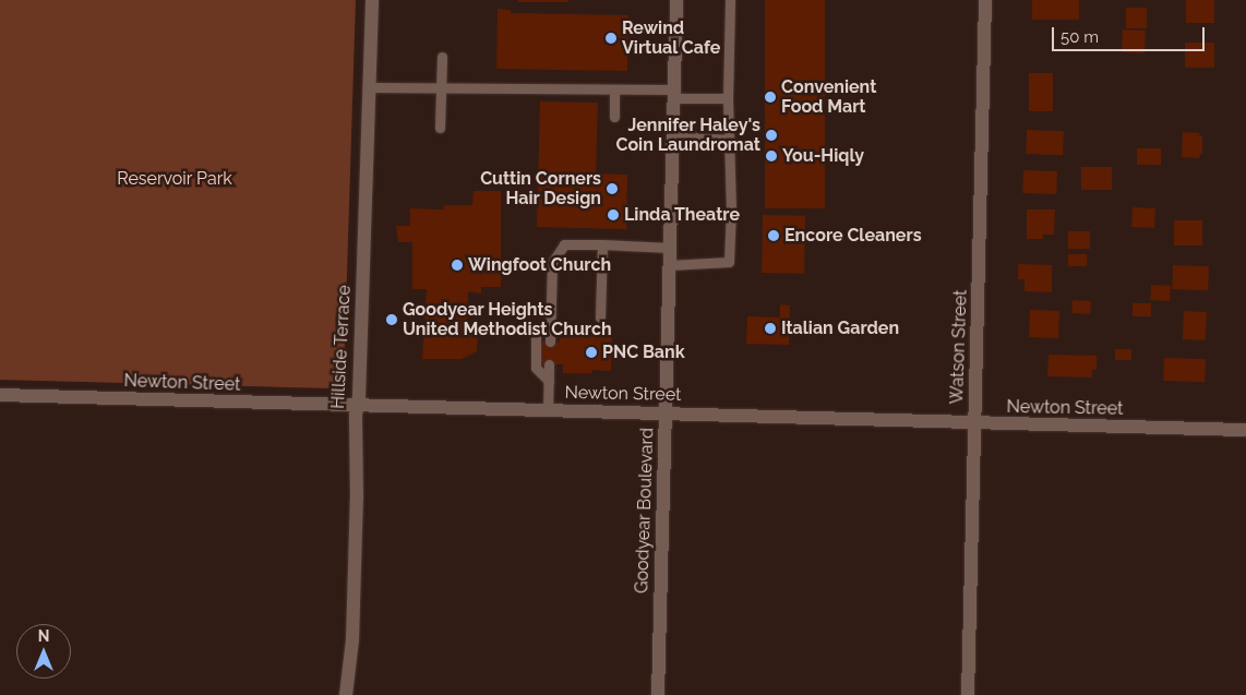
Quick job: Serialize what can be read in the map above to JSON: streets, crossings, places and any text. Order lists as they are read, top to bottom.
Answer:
{
  "streets": {
    "street": [
      "Hillside Terrace",
      "Watson Street",
      "Newton Street",
      "Goodyear Boulevard"
    ]
  },
  "crossings": [
    ["Hillside Terrace", "Newton Street"],
    ["Watson Street", "Newton Street"],
    ["Newton Street", "Goodyear Boulevard"]
  ],
  "parks": ["Reservoir Park"],
  "places": [
    "Rewind Virtual Cafe",
    "Convenient Food Mart",
    "Jennifer Haley's Coin Laundromat",
    "You-Hiqly",
    "Cuttin Corners Hair Design",
    "Linda Theatre",
    "Encore Cleaners",
    "Wingfoot Church",
    "Goodyear Heights United Methodist Church",
    "Italian Garden",
    "PNC Bank"
  ],
  "scale_bar": "50 m",
  "north": "top"
}
